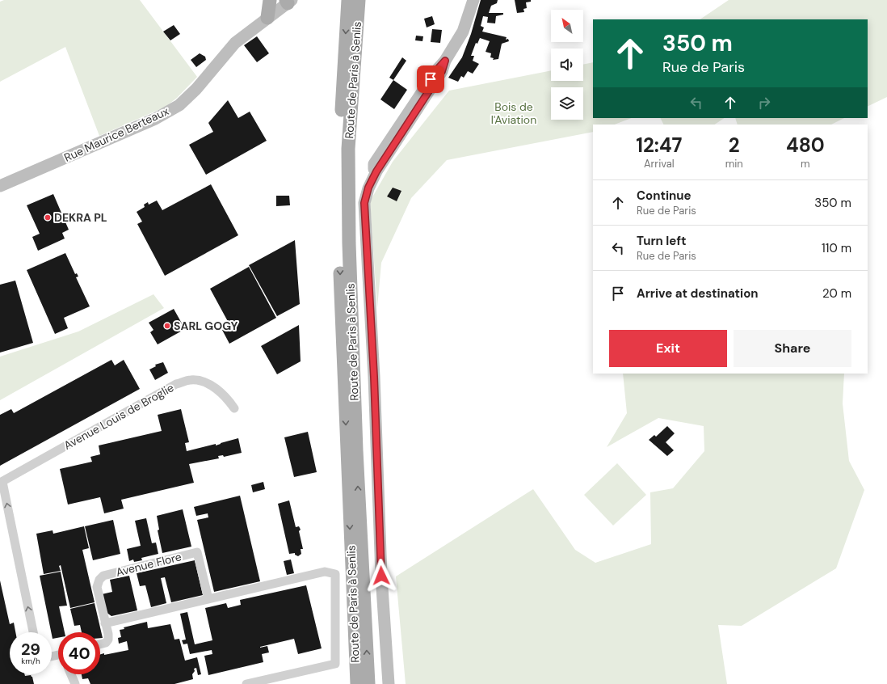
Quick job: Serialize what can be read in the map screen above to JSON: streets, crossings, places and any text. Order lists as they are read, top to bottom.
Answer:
{
  "streets": {
    "main road": ["Route de Paris à Senlis"],
    "street": ["Rue Maurice Berteaux", "Avenue Louis de Broglie", "Avenue Flore"]
  },
  "parks": ["Bois de l'Aviation"],
  "places": ["DEKRA PL", "SARL GOGY"],
  "north": "top left",
  "page": {
    "turn": ["350 m", "Rue de Paris"],
    "eta": [
      "12:47",
      "Arrival",
      "2",
      "min",
      "480",
      "m"
    ],
    "list": [
      {
        "name": "Continue",
        "note": "Rue de Paris",
        "value": "350 m"
      },
      {
        "name": "Turn left",
        "note": "Rue de Paris",
        "value": "110 m"
      },
      {
        "name": "Arrive at destination",
        "value": "20 m"
      }
    ],
    "buttons": ["Exit", "Share"],
    "speed": "29 km/h",
    "limit": "40"
  }
}
